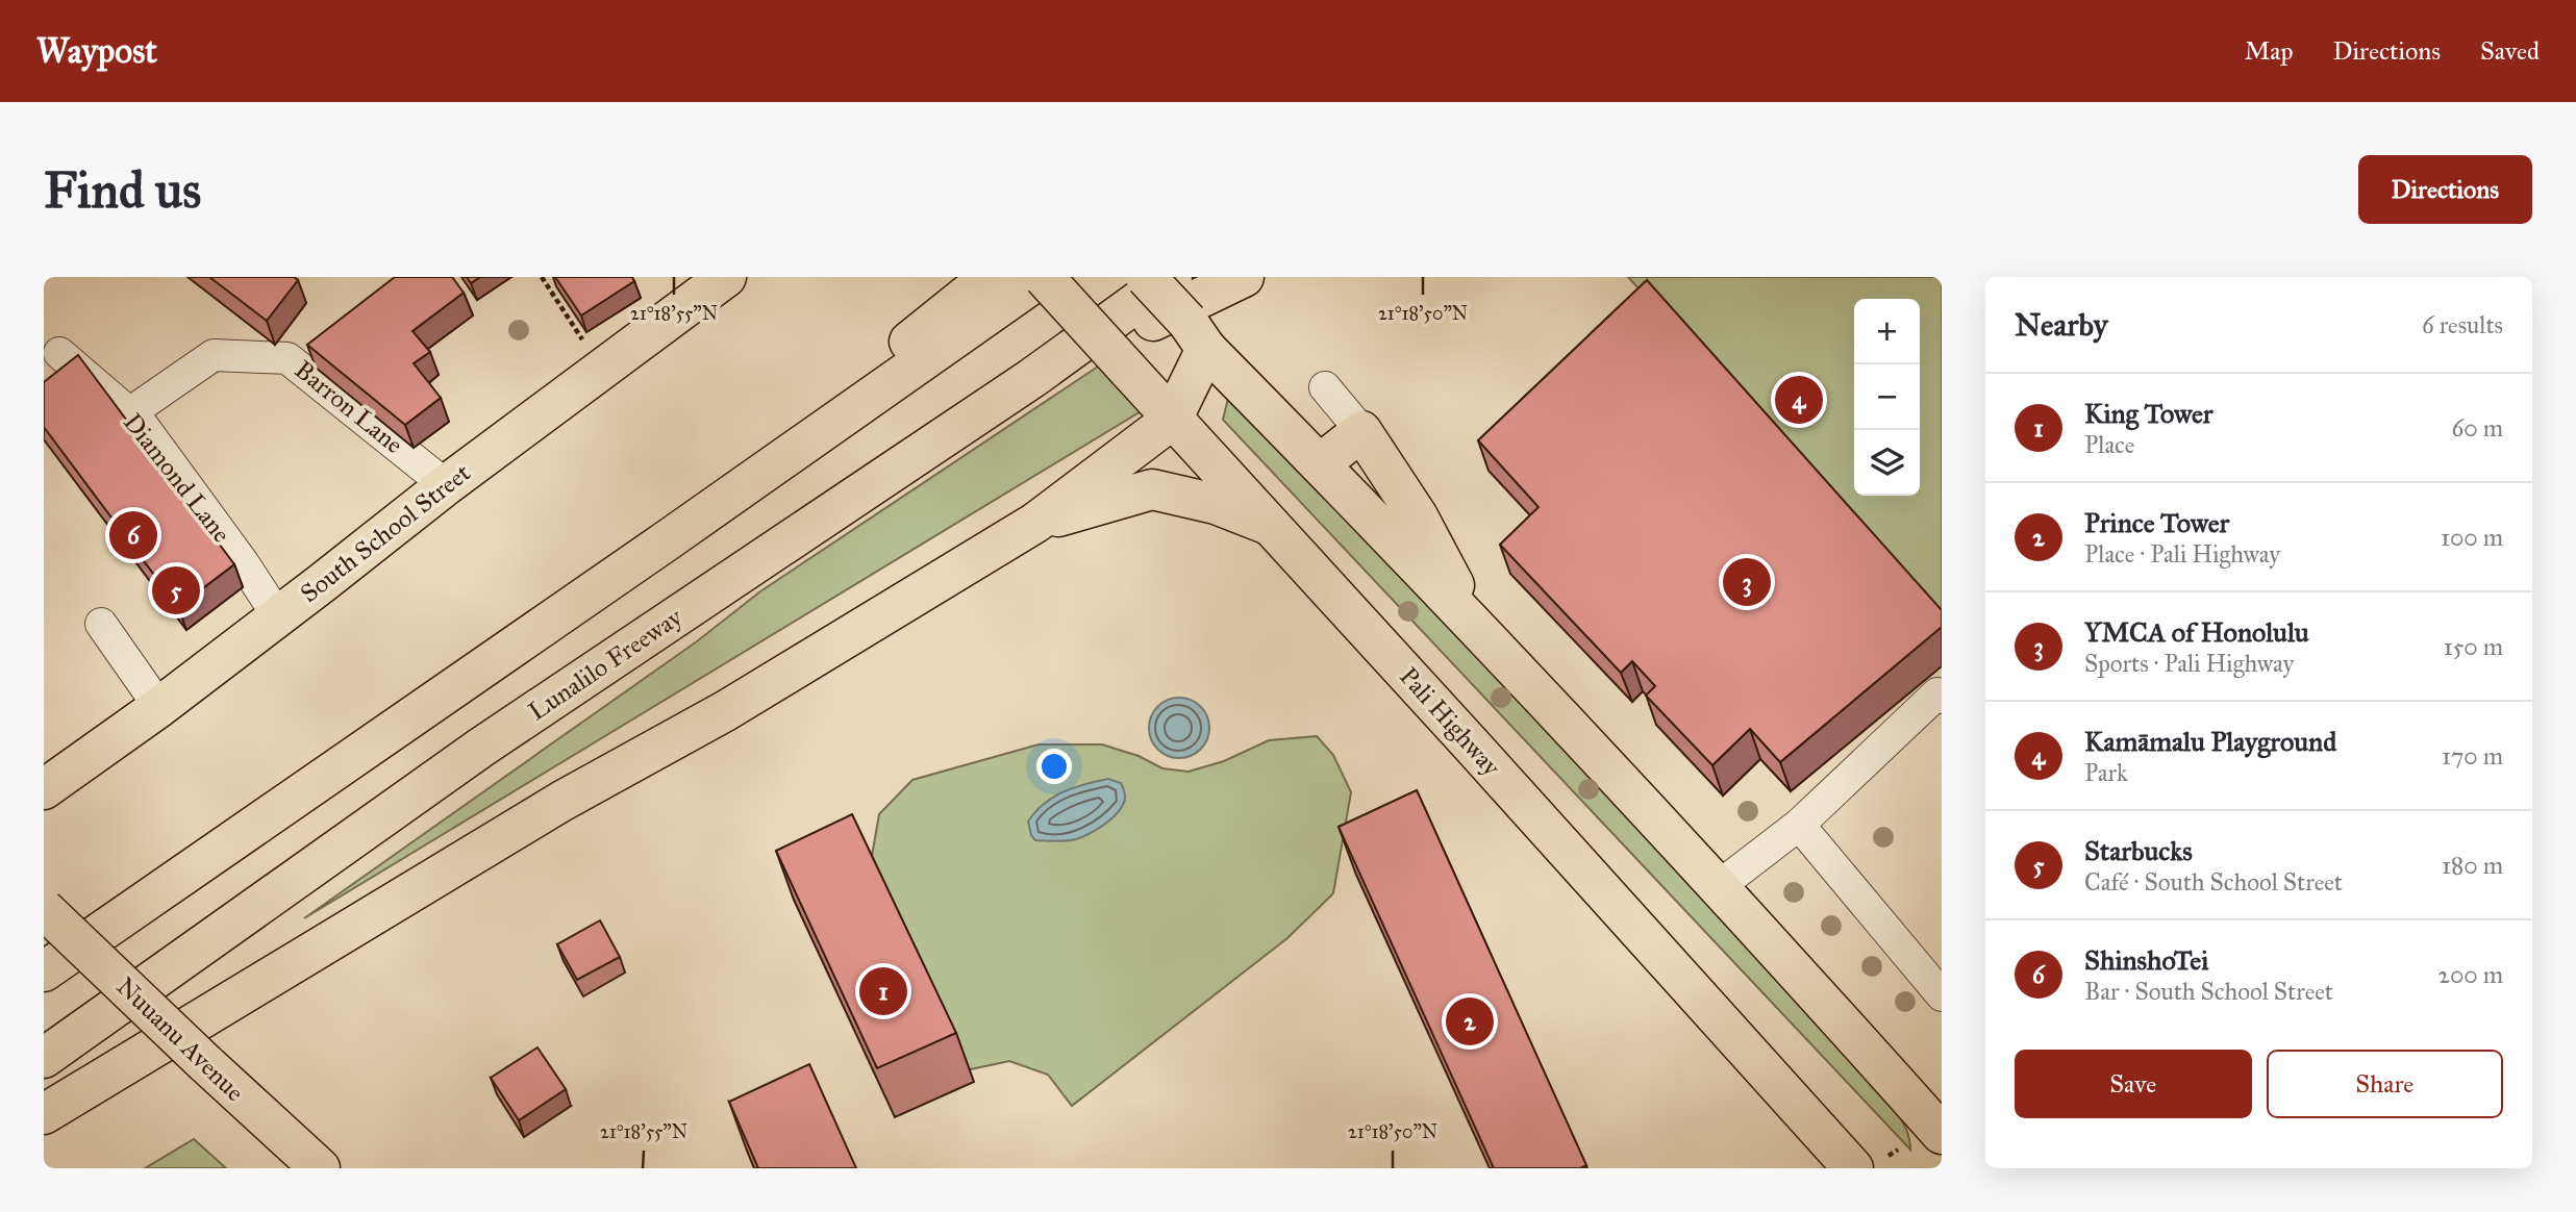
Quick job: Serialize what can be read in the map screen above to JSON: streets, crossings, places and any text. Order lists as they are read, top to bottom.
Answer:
{
  "streets": {
    "main road": [
      "South School Street",
      "Lunalilo Freeway",
      "Pali Highway",
      "Nuuanu Avenue"
    ],
    "lane": ["Barron Lane", "Diamond Lane"]
  },
  "crossings": [
    ["Barron Lane", "Diamond Lane"],
    ["Barron Lane", "South School Street"],
    ["Diamond Lane", "South School Street"]
  ],
  "page": {
    "header": "Waypost",
    "nav": ["Map", "Directions", "Saved"],
    "buttons": [
      "Directions",
      ["Save", "Share"]
    ],
    "title": "Find us",
    "heading": ["Nearby", "6 results"],
    "map_buttons": ["+", "−"],
    "pins": [
      "4",
      "6",
      "3",
      "5",
      "1",
      "2"
    ],
    "list": [
      {
        "mark": "1",
        "name": "King Tower",
        "note": "Place",
        "value": "60 m"
      },
      {
        "mark": "2",
        "name": "Prince Tower",
        "note": "Place · Pali Highway",
        "value": "100 m"
      },
      {
        "mark": "3",
        "name": "YMCA of Honolulu",
        "note": "Sports · Pali Highway",
        "value": "150 m"
      },
      {
        "mark": "4",
        "name": "Kamāmalu Playground",
        "note": "Park",
        "value": "170 m"
      },
      {
        "mark": "5",
        "name": "Starbucks",
        "note": "Café · South School Street",
        "value": "180 m"
      },
      {
        "mark": "6",
        "name": "ShinshoTei",
        "note": "Bar · South School Street",
        "value": "200 m"
      }
    ]
  },
  "coordinates": ["21°18'55\"N", "21°18'50\"N"]
}
